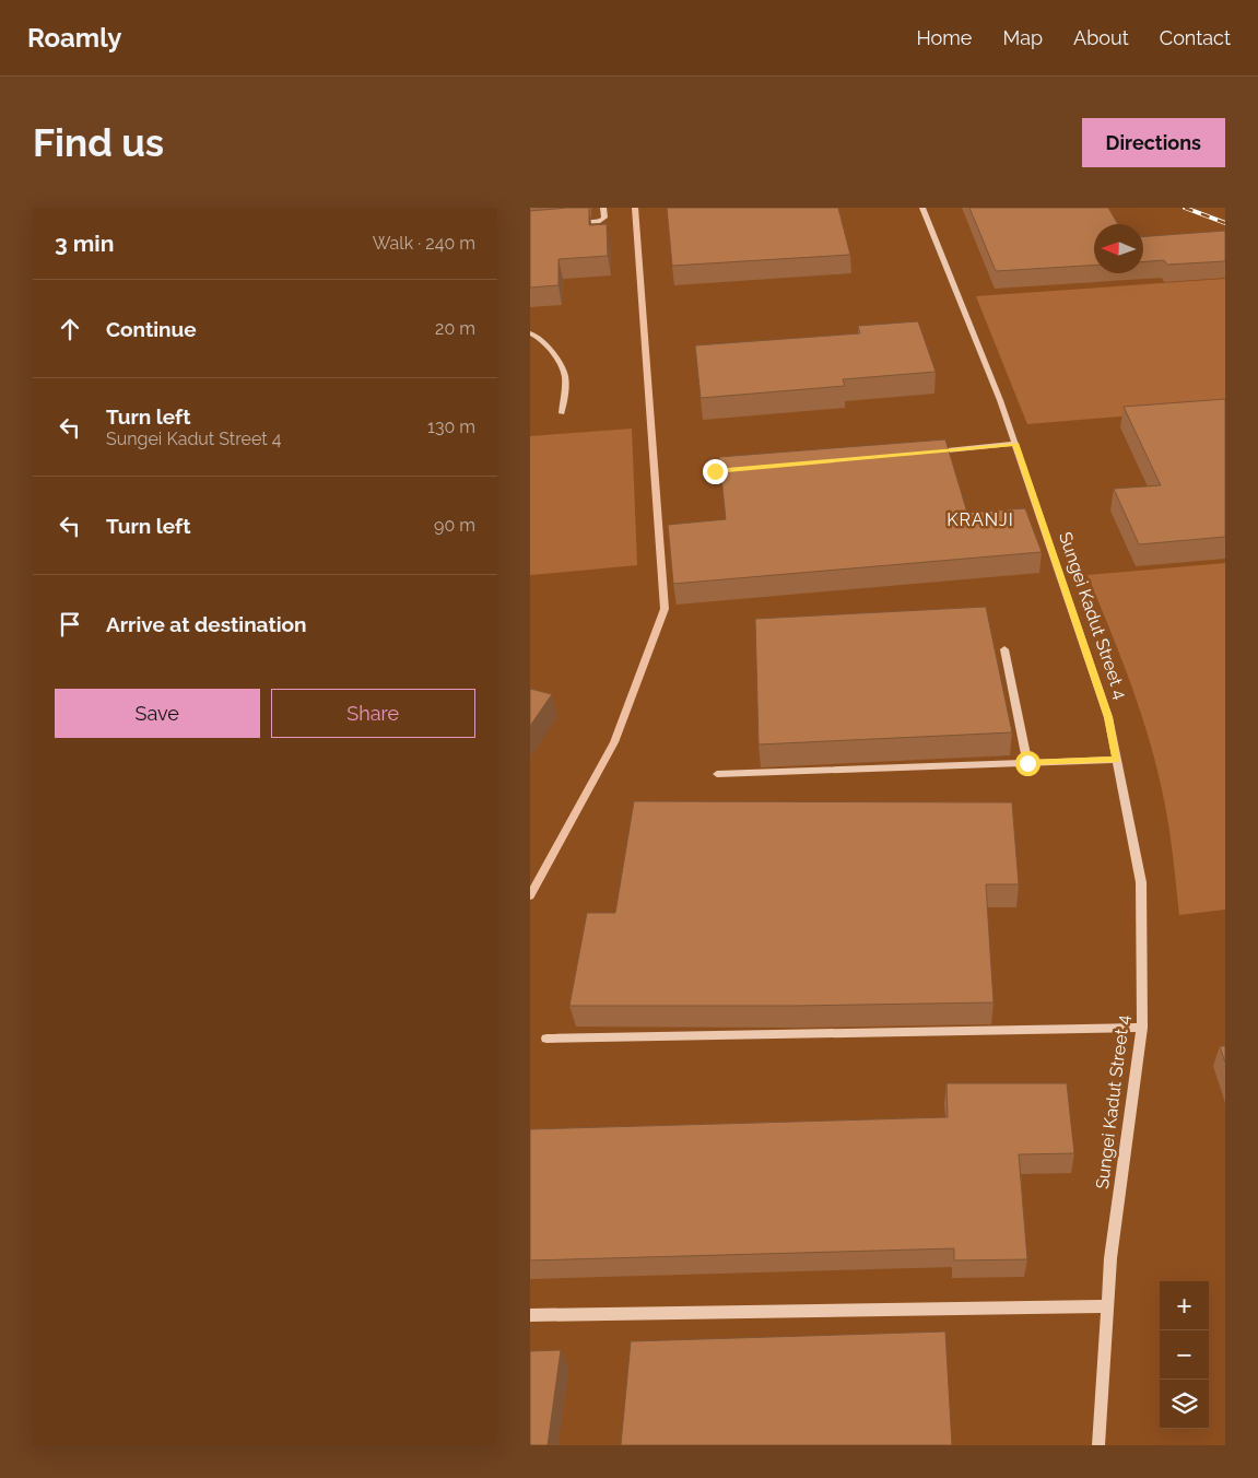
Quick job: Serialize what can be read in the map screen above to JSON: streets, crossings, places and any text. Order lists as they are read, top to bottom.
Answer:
{
  "streets": {
    "street": ["Sungei Kadut Street 4"]
  },
  "districts": ["KRANJI"],
  "north": "left",
  "page": {
    "header": "Roamly",
    "nav": [
      "Home",
      "Map",
      "About",
      "Contact"
    ],
    "buttons": [
      "Directions",
      ["Save", "Share"]
    ],
    "title": "Find us",
    "heading": ["3 min", "Walk · 240 m"],
    "list": [
      ["Continue", "20 m"],
      ["Turn left", "Sungei Kadut Street 4", "130 m"],
      ["Turn left", "90 m"],
      "Arrive at destination"
    ],
    "map_buttons": ["+", "−"]
  }
}
